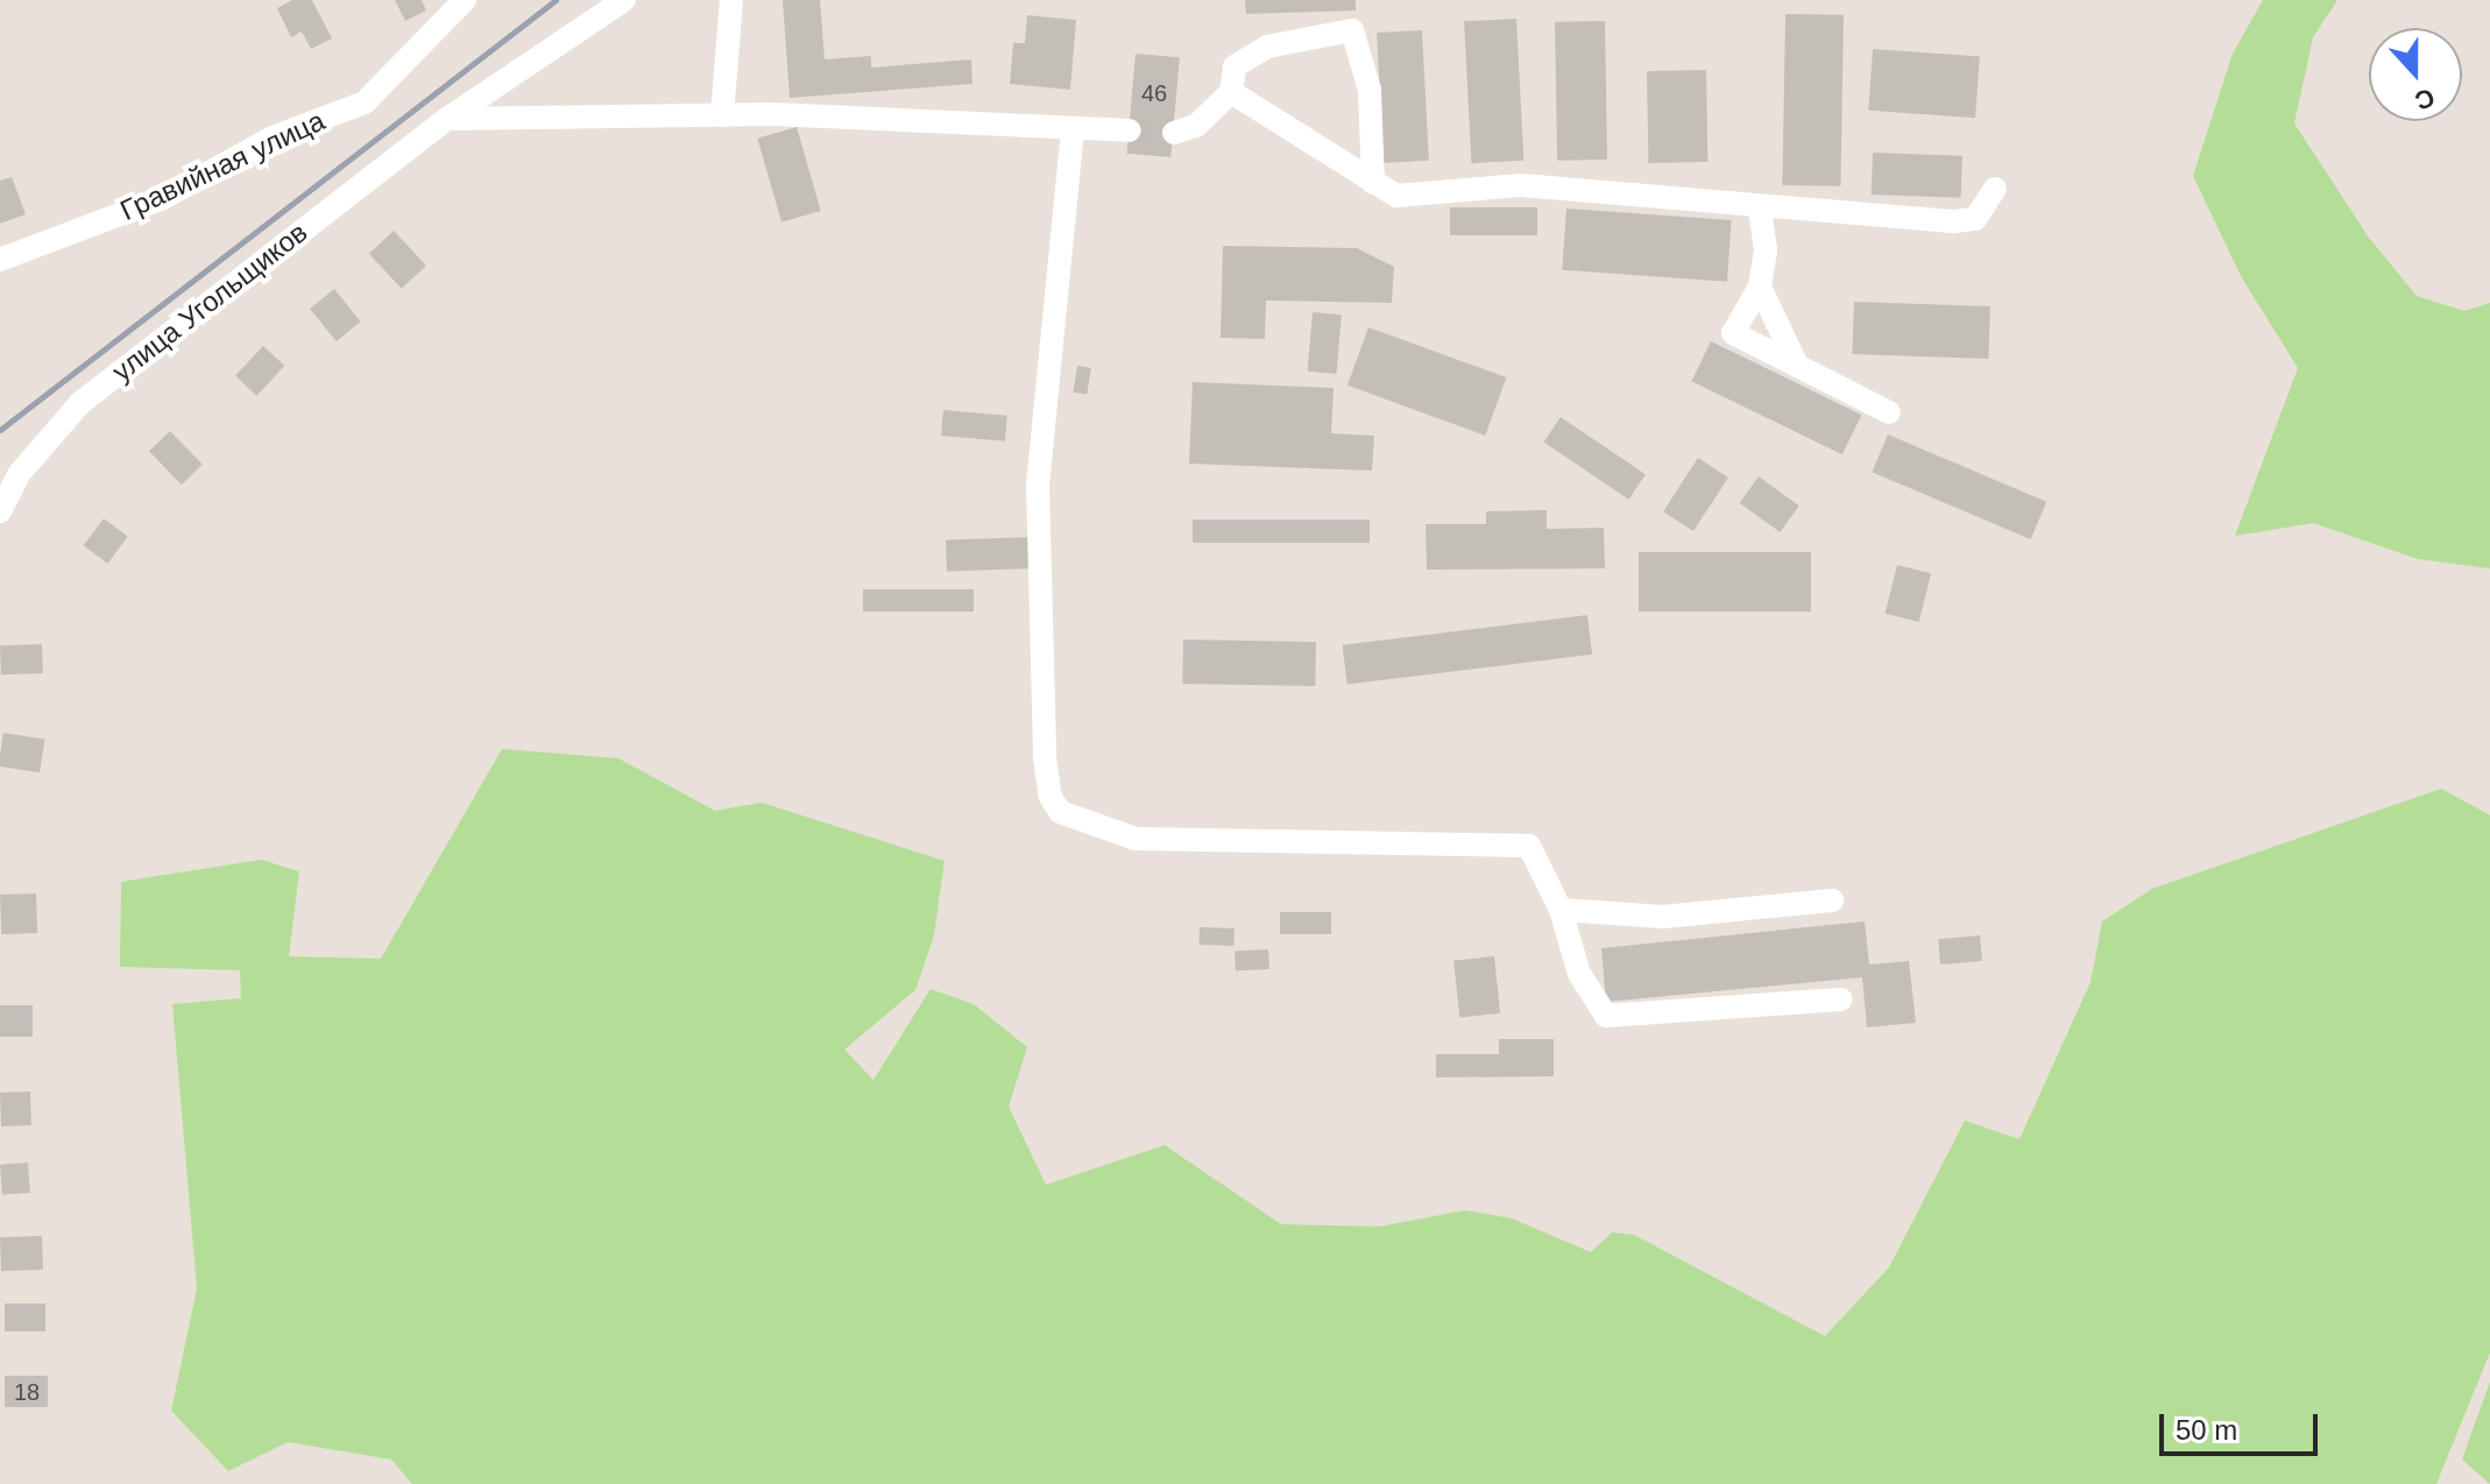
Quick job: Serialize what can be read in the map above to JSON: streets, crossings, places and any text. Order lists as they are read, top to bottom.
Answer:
{
  "streets": {
    "street": ["Гравийная улица", "улица Угольщиков"]
  },
  "house_numbers": ["46", "18"],
  "scale_bar": "50 m",
  "north": "bottom"
}
